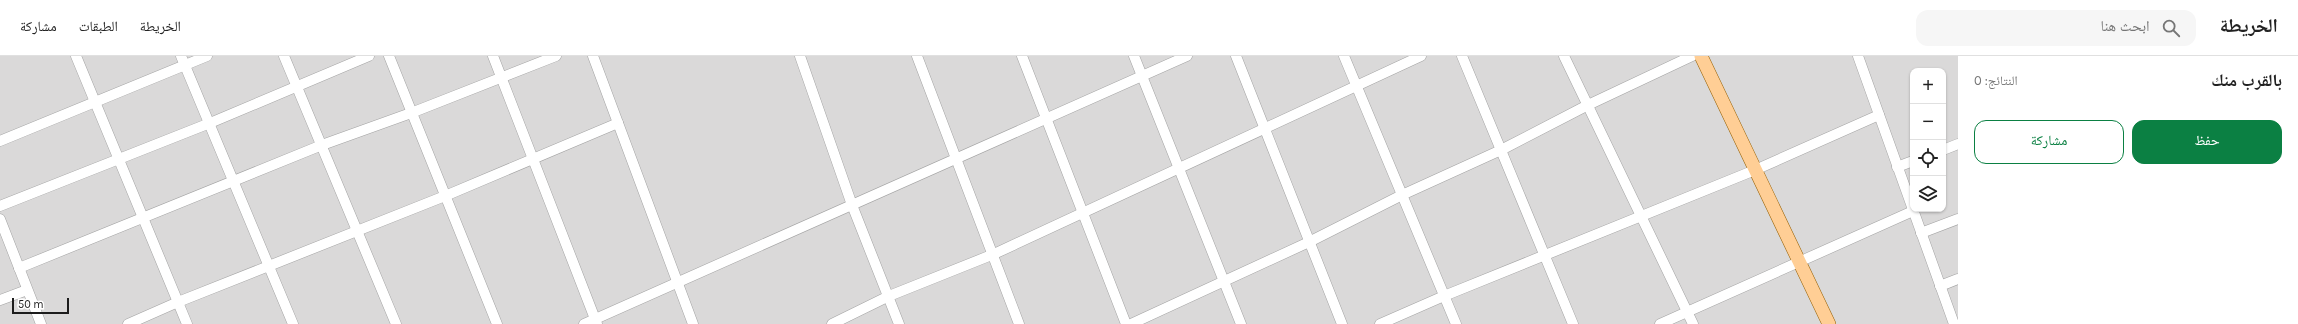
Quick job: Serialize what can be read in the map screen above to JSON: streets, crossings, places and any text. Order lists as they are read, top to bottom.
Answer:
{
  "scale_bar": "50 m",
  "page": {
    "header": "الخريطة",
    "search": "ابحث هنا",
    "nav": ["الخريطة", "الطبقات", "مشاركة"],
    "heading": ["بالقرب منك", "النتائج: 0"],
    "map_buttons": ["+", "−"],
    "buttons": ["حفظ", "مشاركة"],
    "scale": "50 m"
  }
}
